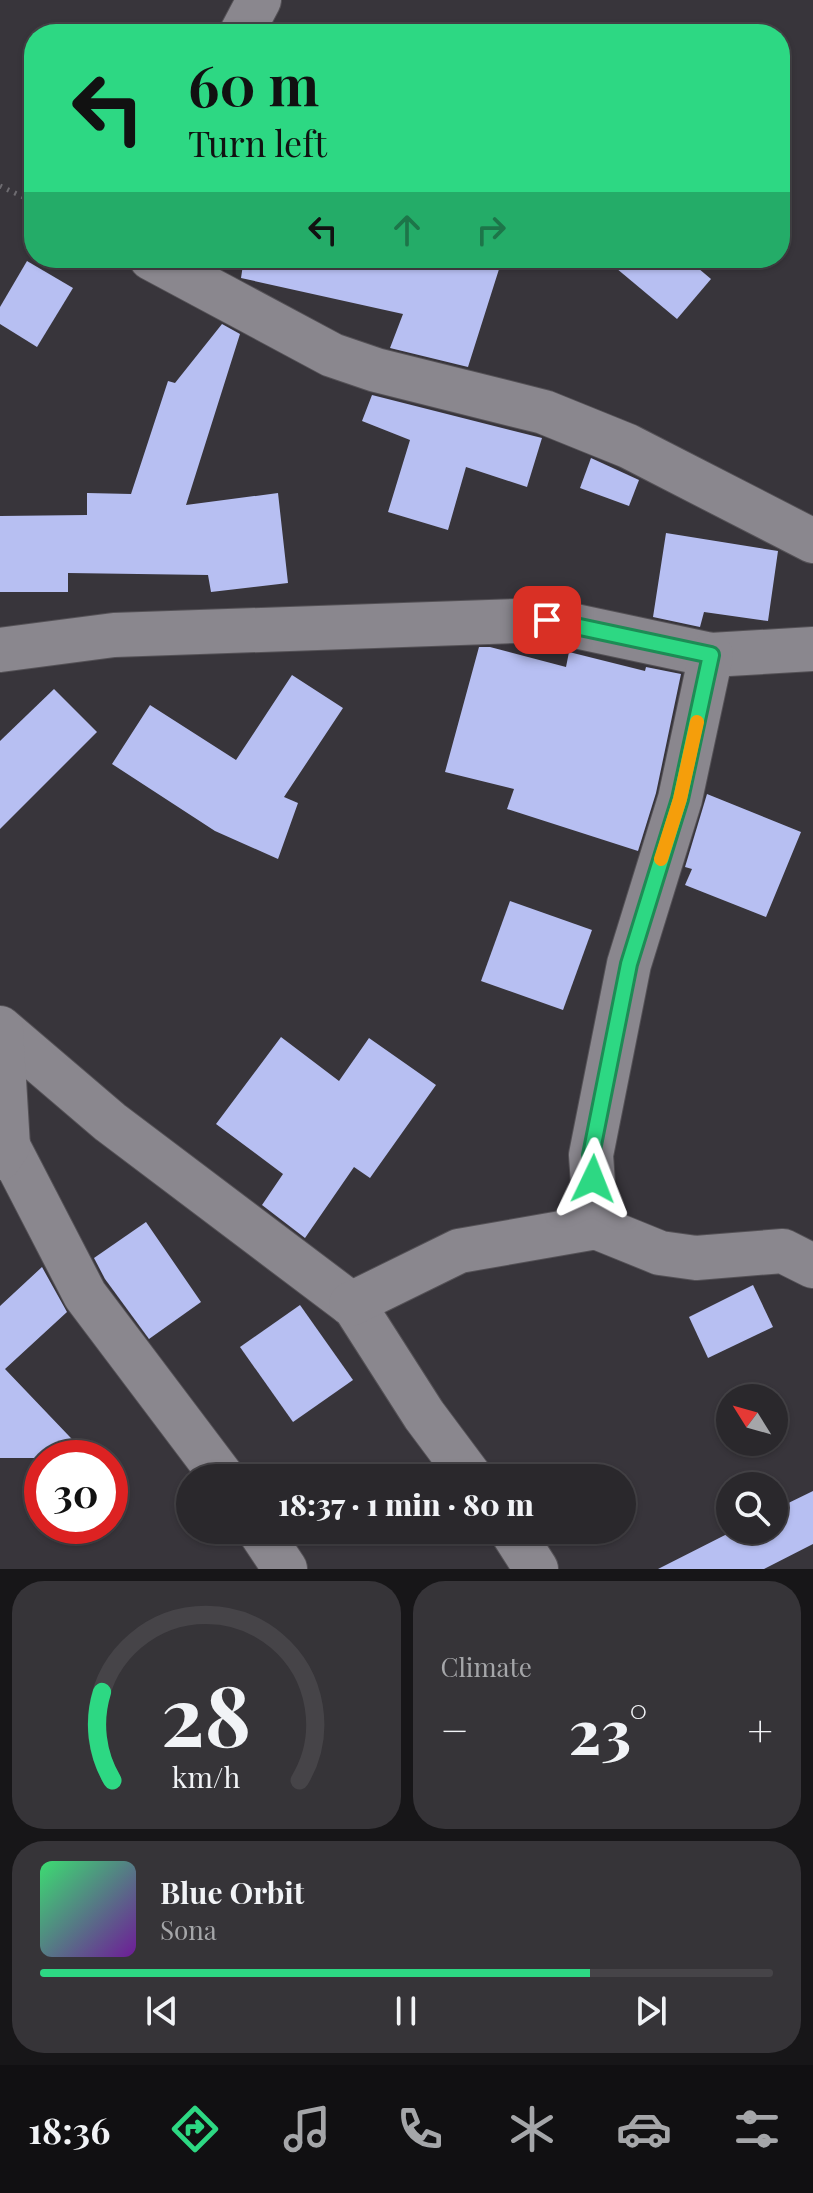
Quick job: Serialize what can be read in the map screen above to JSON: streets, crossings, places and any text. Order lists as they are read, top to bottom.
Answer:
{
  "north": "top left",
  "page": {
    "turn": ["60 m", "Turn left"],
    "limit": "30",
    "trip": "18:37 · 1 min · 80 m",
    "tile": "Climate",
    "heat": ["−", "23°", "+"],
    "song": ["Blue Orbit", "Sona"],
    "tabs": "18:36",
    "gauge": ["28", "km/h"]
  }
}
